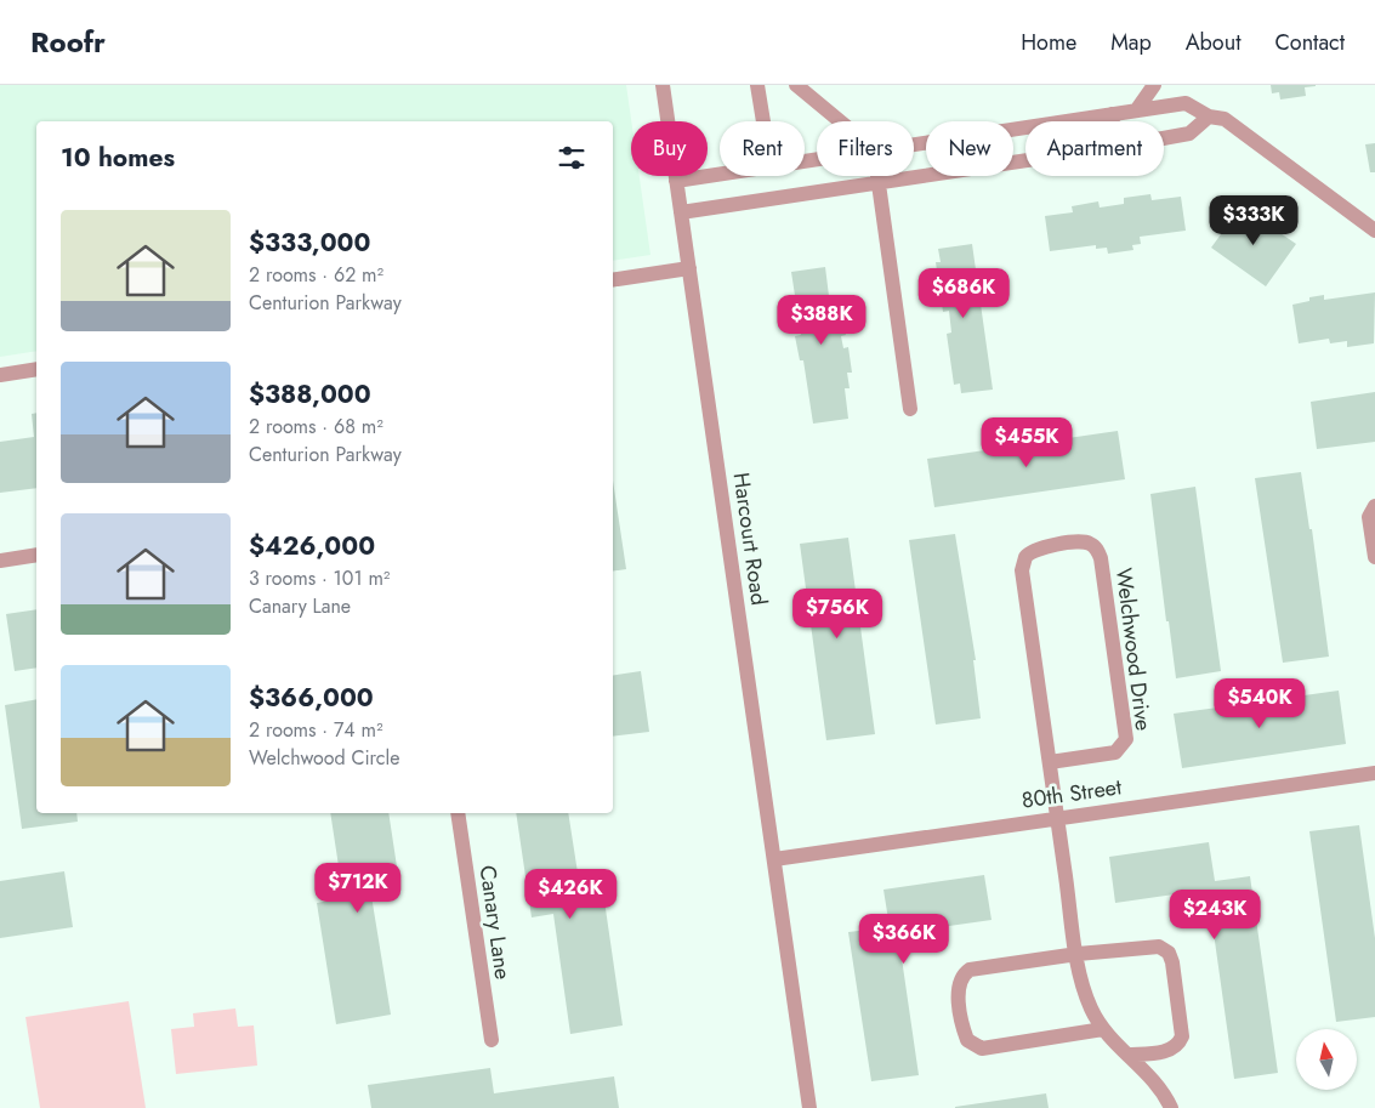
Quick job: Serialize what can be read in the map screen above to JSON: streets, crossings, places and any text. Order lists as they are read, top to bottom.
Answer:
{
  "streets": {
    "street": [
      "Harcourt Road",
      "Welchwood Drive",
      "80th Street",
      "Canary Lane"
    ]
  },
  "crossings": [
    ["Harcourt Road", "80th Street"],
    ["Welchwood Drive", "80th Street"]
  ],
  "north": "top",
  "page": {
    "header": "Roofr",
    "nav": [
      "Home",
      "Map",
      "About",
      "Contact"
    ],
    "chip": [
      "Buy",
      "Rent",
      "Filters",
      "New",
      "Apartment"
    ],
    "heading": "10 homes",
    "list": [
      {
        "name": "$333,000",
        "note": "2 rooms · 62 m² · Centurion Parkway"
      },
      {
        "name": "$388,000",
        "note": "2 rooms · 68 m² · Centurion Parkway"
      },
      {
        "name": "$426,000",
        "note": "3 rooms · 101 m² · Canary Lane"
      },
      {
        "name": "$366,000",
        "note": "2 rooms · 74 m² · Welchwood Circle"
      }
    ],
    "price": [
      "$333K",
      "$686K",
      "$388K",
      "$455K",
      "$756K",
      "$540K",
      "$712K",
      "$426K",
      "$243K",
      "$366K"
    ]
  }
}
